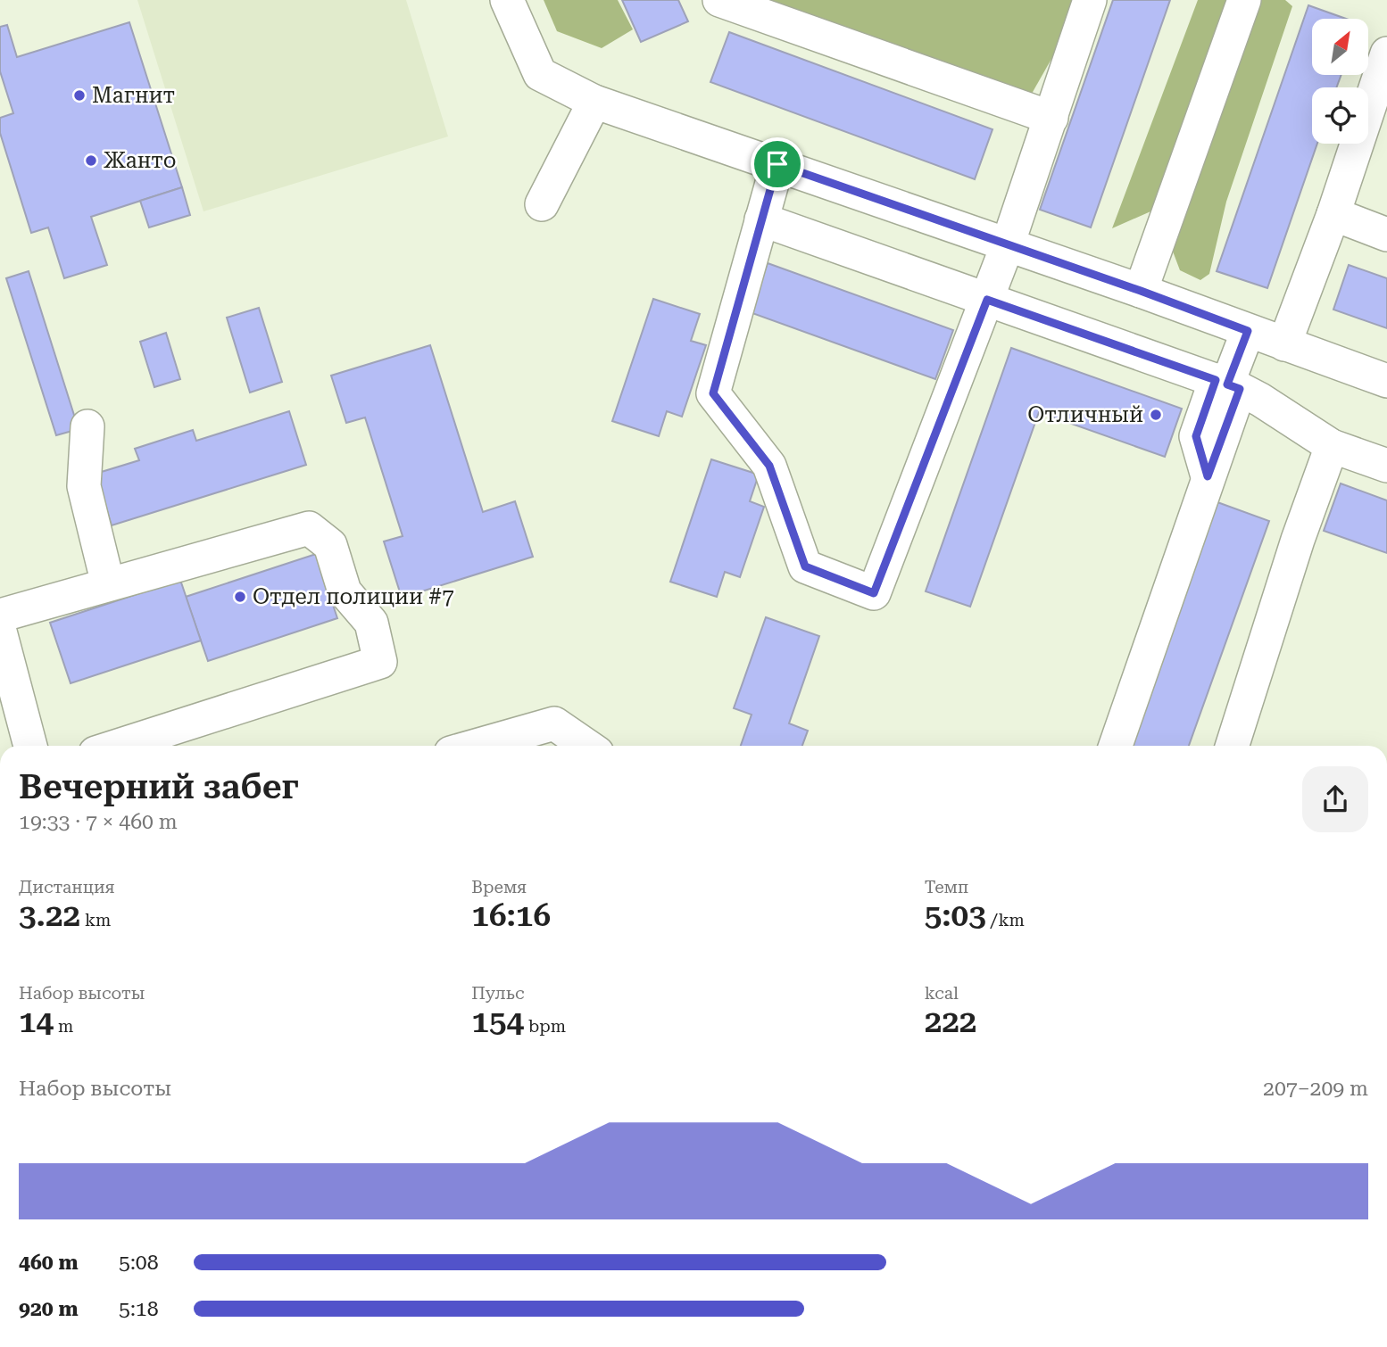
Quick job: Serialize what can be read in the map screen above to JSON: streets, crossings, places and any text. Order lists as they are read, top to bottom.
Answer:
{
  "places": [
    "Магнит",
    "Жанто",
    "Отличный",
    "Отдел полиции #7"
  ],
  "north": "top right",
  "page": {
    "heading": ["Вечерний забег", "19:33 · 7 × 460 m"],
    "stats": [
      ["Дистанция", "3.22 km"],
      ["Время", "16:16"],
      ["Темп", "5:03 /km"],
      ["Набор высоты", "14 m"],
      ["Пульс", "154 bpm"],
      ["kcal", "222"]
    ],
    "chart": ["Набор высоты", "207–209 m"],
    "list": [
      {
        "name": "460 m",
        "note": "5:08"
      },
      {
        "name": "920 m",
        "note": "5:18"
      }
    ]
  }
}
